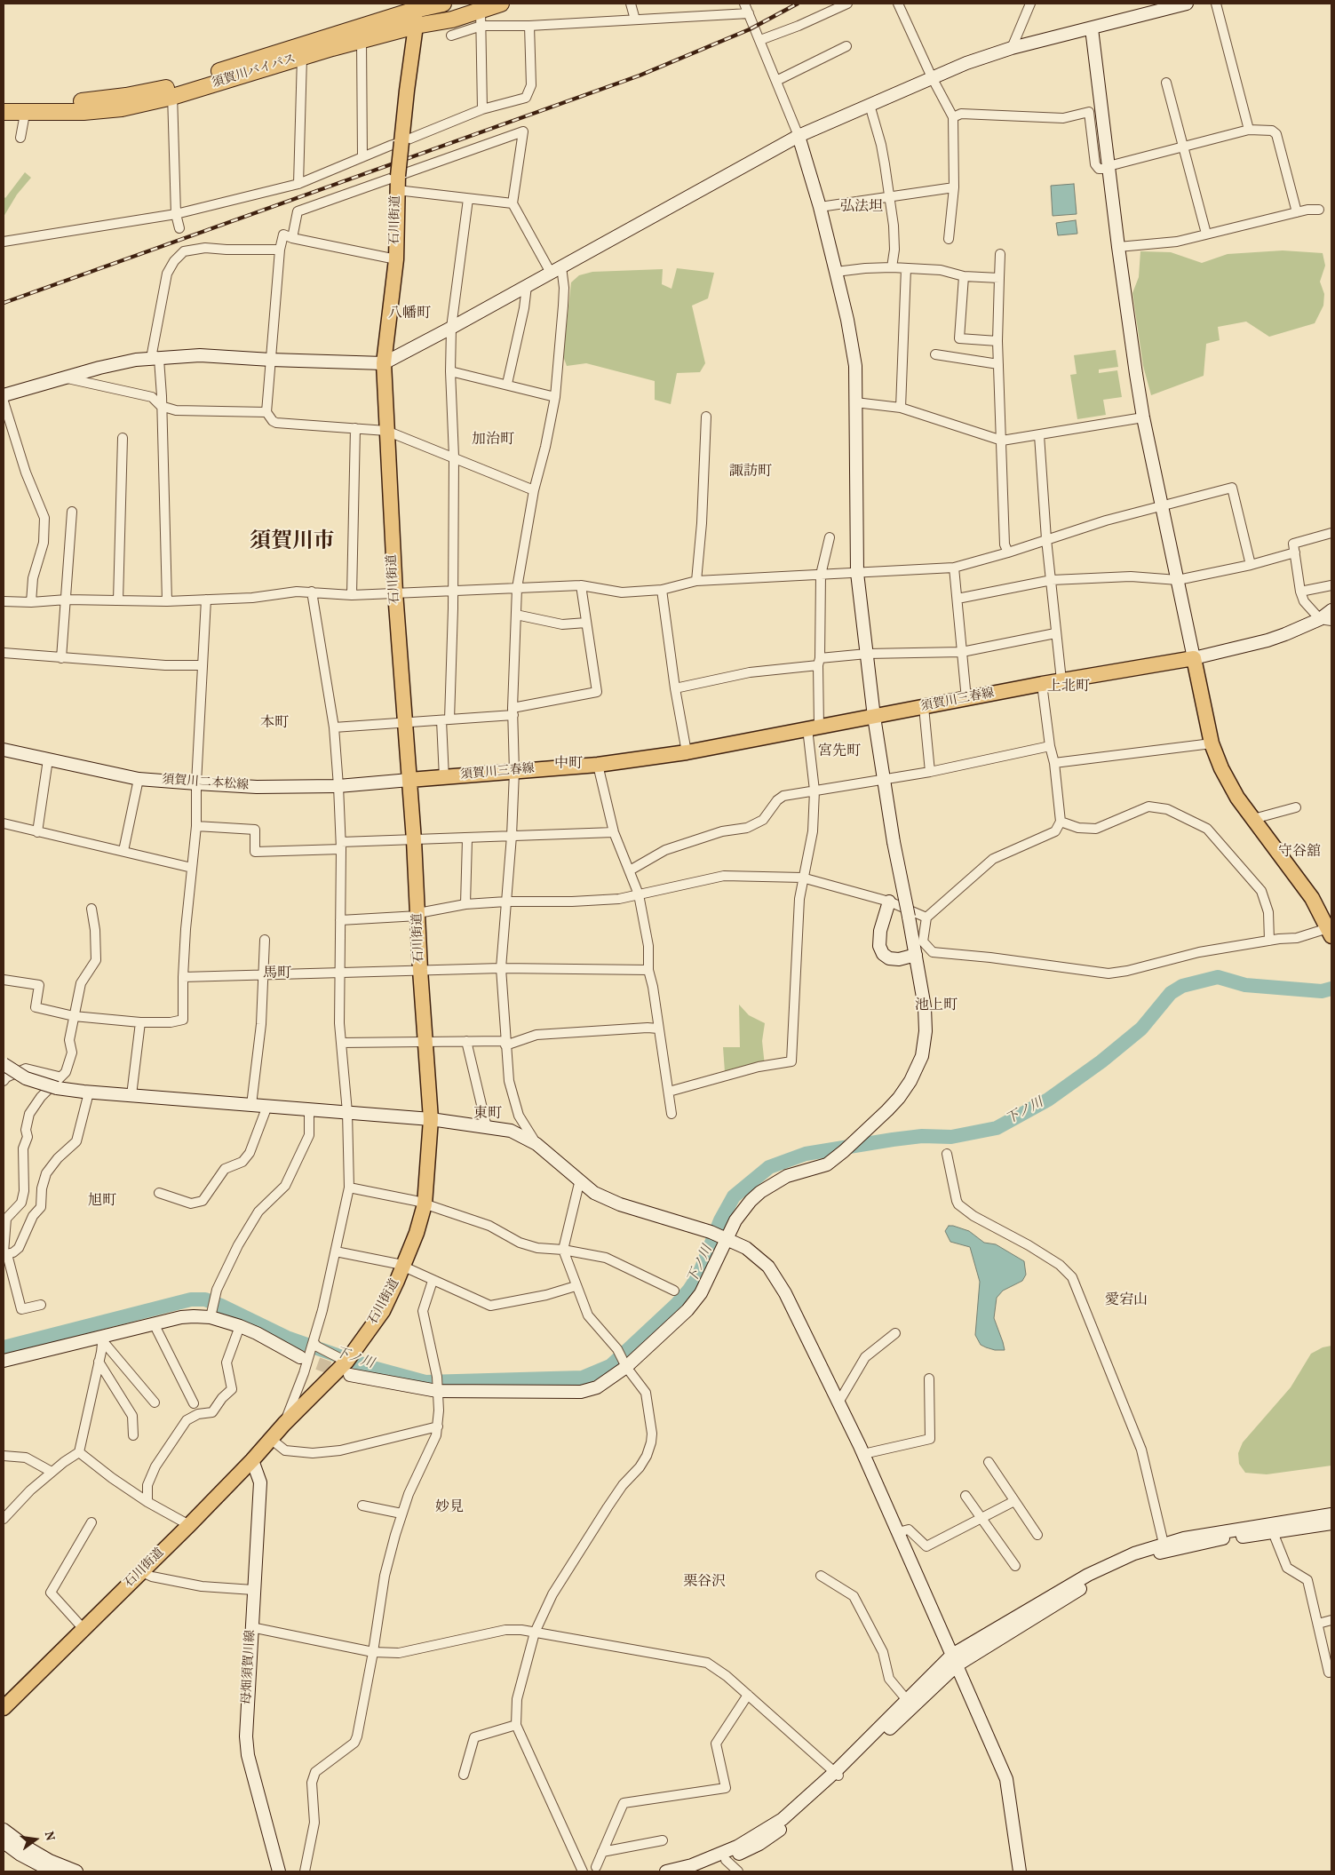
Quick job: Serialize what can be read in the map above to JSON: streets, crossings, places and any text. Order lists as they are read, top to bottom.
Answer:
{
  "streets": {
    "highway": ["須賀川バイパス"],
    "main road": ["石川街道", "須賀川三春線"],
    "street": ["須賀川二本松線", "母畑須賀川線"]
  },
  "crossings": [
    ["須賀川バイパス", "石川街道"],
    ["石川街道", "須賀川三春線"],
    ["石川街道", "須賀川二本松線"],
    ["石川街道", "母畑須賀川線"],
    ["須賀川三春線", "須賀川二本松線"]
  ],
  "districts": [
    "弘法坦",
    "八幡町",
    "加治町",
    "諏訪町",
    "須賀川市",
    "上北町",
    "本町",
    "宮先町",
    "中町",
    "守谷舘",
    "馬町",
    "池上町",
    "東町",
    "旭町",
    "愛宕山",
    "妙見",
    "栗谷沢"
  ],
  "water": ["下ノ川"],
  "north": "right"
}
